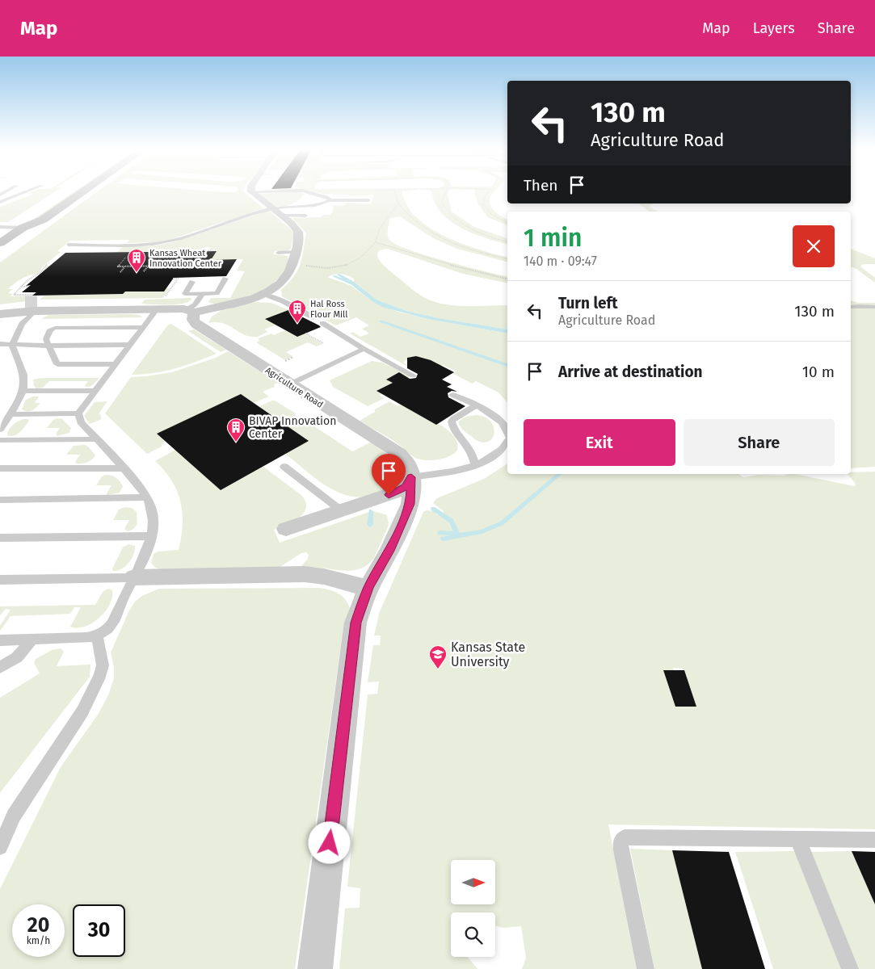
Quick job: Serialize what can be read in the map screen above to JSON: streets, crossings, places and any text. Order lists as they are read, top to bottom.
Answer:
{
  "streets": {
    "street": ["Agriculture Road"]
  },
  "places": {
    "building": ["Kansas Wheat Innovation Center", "Hal Ross Flour Mill", "BIVAP Innovation Center"],
    "school or university": ["Kansas State University"]
  },
  "north": "right",
  "page": {
    "header": "Map",
    "nav": ["Map", "Layers", "Share"],
    "turn": ["130 m", "Agriculture Road"],
    "then": "Then",
    "heading": ["1 min", "140 m · 09:47"],
    "list": [
      {
        "name": "Turn left",
        "note": "Agriculture Road",
        "value": "130 m"
      },
      {
        "name": "Arrive at destination",
        "value": "10 m"
      }
    ],
    "buttons": ["Exit", "Share"],
    "speed": "20 km/h",
    "limit": "30"
  }
}
